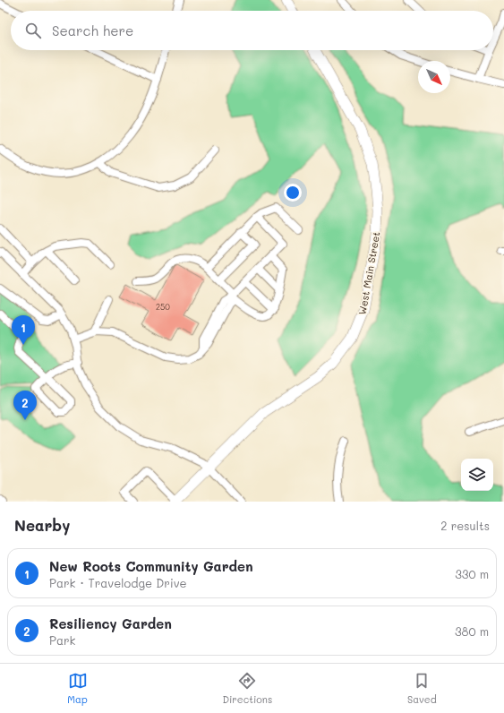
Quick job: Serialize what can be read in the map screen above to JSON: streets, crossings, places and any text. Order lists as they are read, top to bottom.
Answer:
{
  "streets": {
    "main road": ["West Main Street"]
  },
  "house_numbers": ["250"],
  "north": "bottom right",
  "page": {
    "search": "Search here",
    "pins": ["1", "2"],
    "heading": ["Nearby", "2 results"],
    "list": [
      {
        "mark": "1",
        "name": "New Roots Community Garden",
        "note": "Park · Travelodge Drive",
        "value": "330 m"
      },
      {
        "mark": "2",
        "name": "Resiliency Garden",
        "note": "Park",
        "value": "380 m"
      }
    ],
    "nav": ["Map", "Directions", "Saved"]
  }
}
